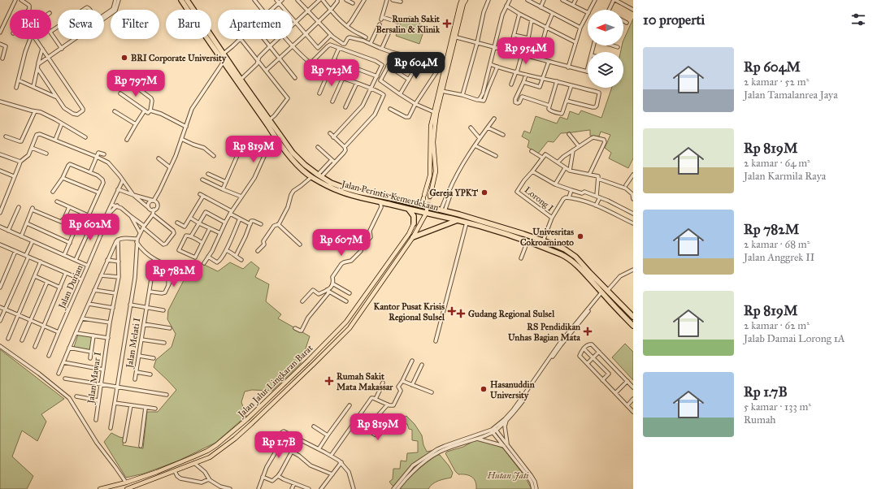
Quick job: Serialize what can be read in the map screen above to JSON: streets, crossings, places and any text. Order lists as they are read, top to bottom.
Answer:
{
  "streets": {
    "highway": ["Jalan Perintis Kemerdekaan"],
    "main road": ["Jalan Jalur Lingkaran Barat"],
    "street": [
      "Lorong I",
      "Jalan Durian",
      "Jalan Melati I",
      "Jalan Mawar I"
    ]
  },
  "crossings": [
    ["Jalan Perintis Kemerdekaan", "Jalan Jalur Lingkaran Barat"]
  ],
  "parks": ["Hutan Jati"],
  "places": {
    "health": [
      "Rumah Sakit Bersalin & Klinik",
      "Kantor Pusat Krisis Regional Sulsel",
      "Gudang Regional Sulsel",
      "RS Pendidikan Unhas Bagian Mata",
      "Rumah Sakit Mata Makassar"
    ],
    "other": [
      "BRI Corporate University",
      "Gereja YPKT",
      "Univesritas Cokroaminoto",
      "Hasanuddin University"
    ]
  },
  "north": "left",
  "page": {
    "heading": "10 properti",
    "chip": [
      "Beli",
      "Sewa",
      "Filter",
      "Baru",
      "Apartemen"
    ],
    "price": [
      "Rp 954M",
      "Rp 604M",
      "Rp 723M",
      "Rp 797M",
      "Rp 819M",
      "Rp 602M",
      "Rp 607M",
      "Rp 782M",
      "Rp 819M",
      "Rp 1.7B"
    ],
    "list": [
      {
        "name": "Rp 604M",
        "note": "2 kamar · 52 m² · Jalan Tamalanrea Jaya"
      },
      {
        "name": "Rp 819M",
        "note": "2 kamar · 64 m² · Jalan Karmila Raya"
      },
      {
        "name": "Rp 782M",
        "note": "2 kamar · 68 m² · Jalan Anggrek II"
      },
      {
        "name": "Rp 819M",
        "note": "2 kamar · 62 m² · Jalab Damai Lorong 1A"
      },
      {
        "name": "Rp 1.7B",
        "note": "5 kamar · 133 m² · Rumah"
      }
    ]
  }
}
